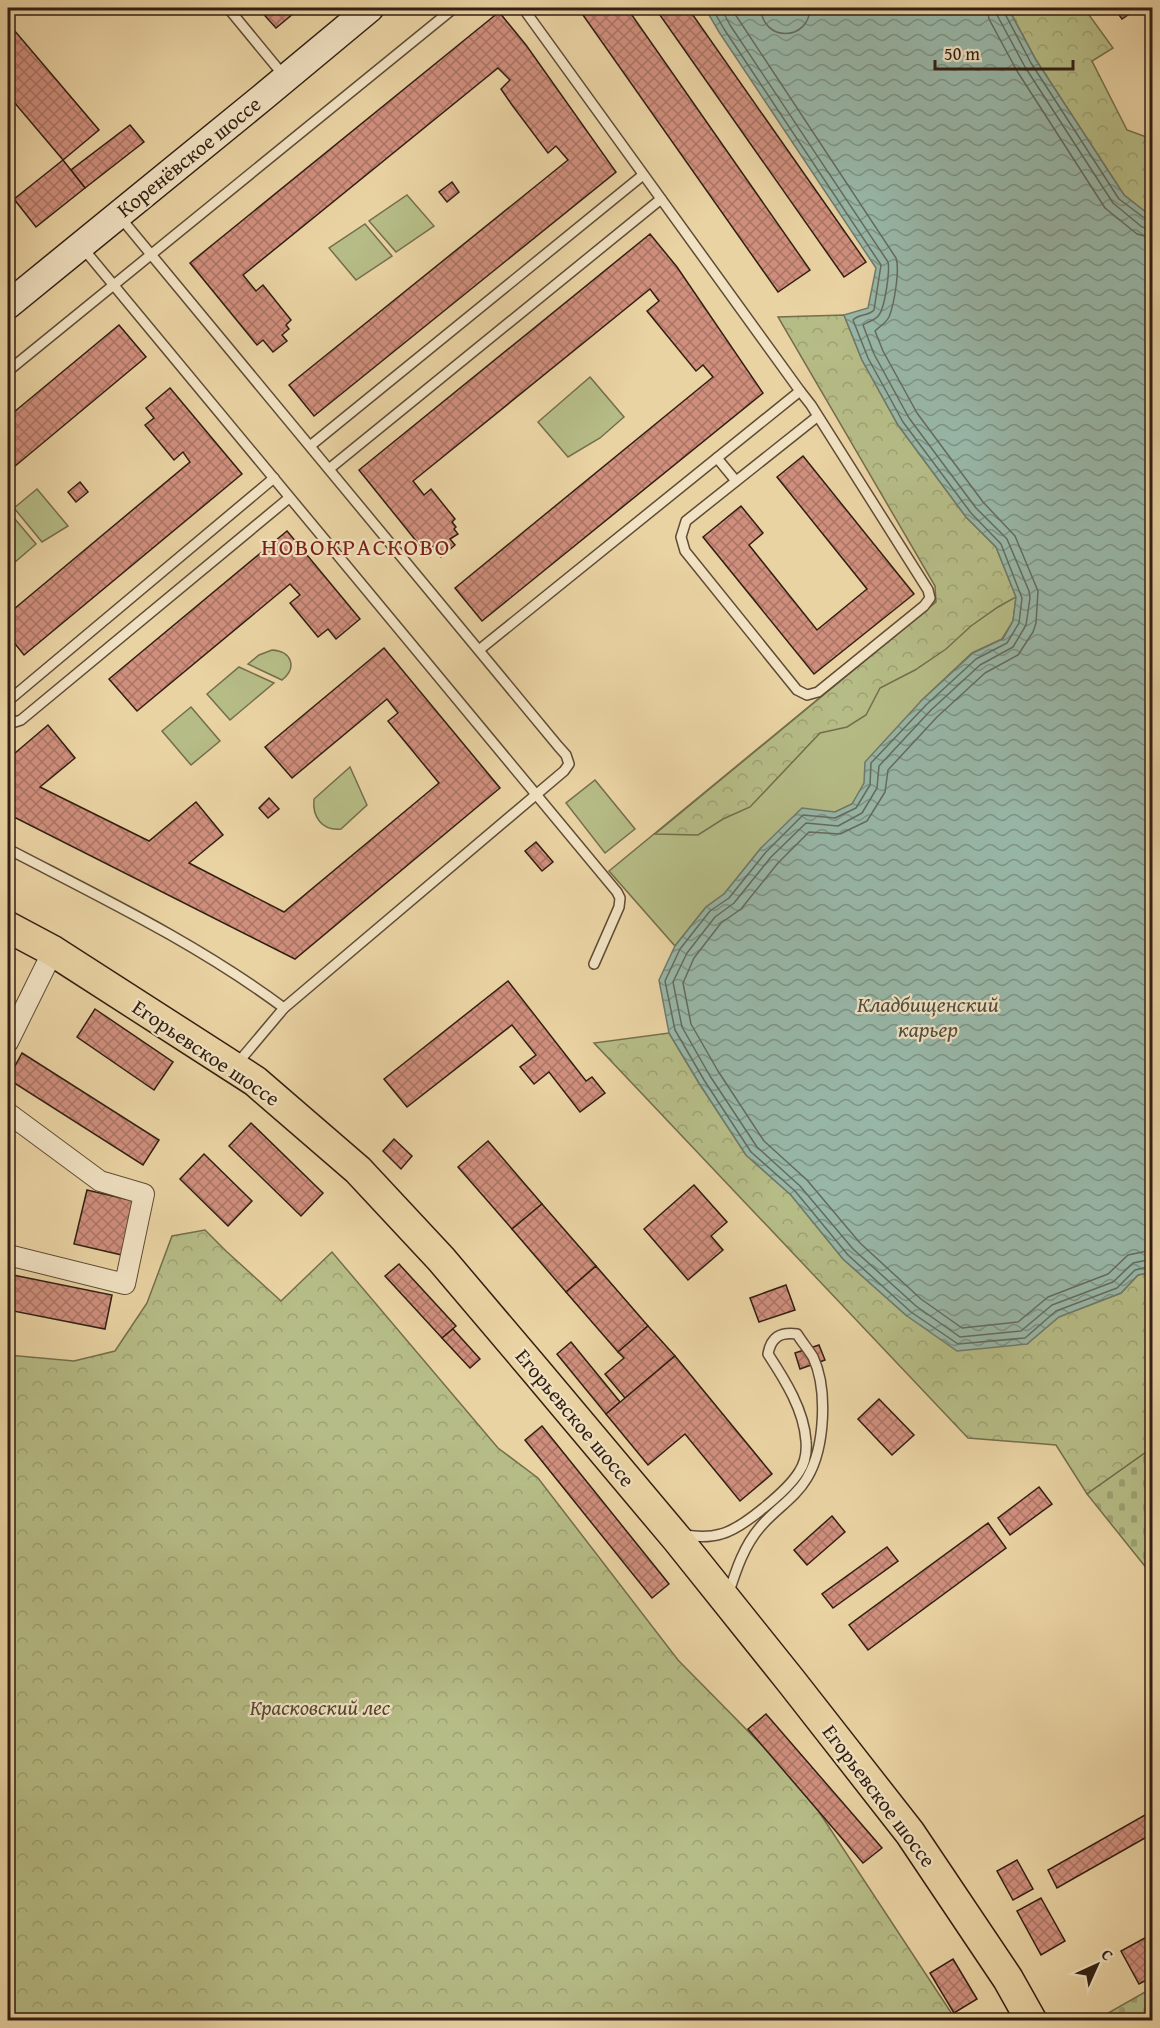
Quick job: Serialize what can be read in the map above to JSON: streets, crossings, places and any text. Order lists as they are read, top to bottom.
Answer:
{
  "streets": {
    "main road": ["Коренёвское шоссе", "Егорьевское шоссе"]
  },
  "districts": ["НОВОКРАСКОВО"],
  "water": ["Кладбищенский карьер"],
  "parks": ["Красковский лес"],
  "scale_bar": "50 m",
  "north": "top right"
}
